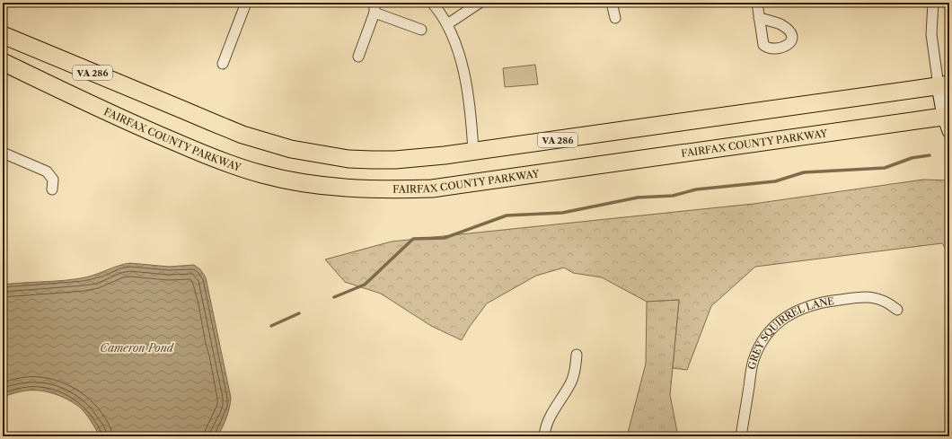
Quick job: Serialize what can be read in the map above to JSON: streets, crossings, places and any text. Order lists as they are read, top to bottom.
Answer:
{
  "streets": {
    "highway": ["VA 286", "FAIRFAX COUNTY PARKWAY"],
    "street": ["GREY SQUIRREL LANE"]
  },
  "water": ["Cameron Pond"]
}
